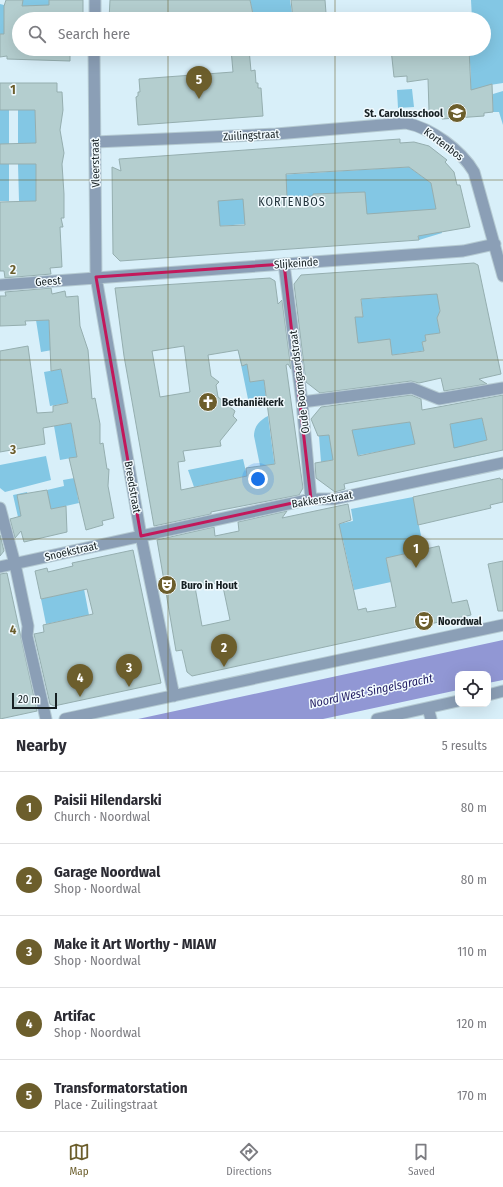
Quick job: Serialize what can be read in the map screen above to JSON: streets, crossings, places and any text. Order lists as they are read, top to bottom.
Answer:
{
  "streets": {
    "street": [
      "Zuilingstraat",
      "Kortenbos",
      "Vleerstraat",
      "Slijkeinde",
      "Geest",
      "Oude Boomgaardstraat",
      "Breedstraat",
      "Bakkersstraat",
      "Snoekstraat"
    ]
  },
  "crossings": [
    ["Zuilingstraat", "Kortenbos"],
    ["Zuilingstraat", "Vleerstraat"],
    ["Kortenbos", "Slijkeinde"],
    ["Vleerstraat", "Slijkeinde"],
    ["Vleerstraat", "Geest"],
    ["Vleerstraat", "Breedstraat"],
    ["Slijkeinde", "Geest"],
    ["Slijkeinde", "Oude Boomgaardstraat"],
    ["Slijkeinde", "Breedstraat"],
    ["Geest", "Breedstraat"],
    ["Oude Boomgaardstraat", "Bakkersstraat"],
    ["Breedstraat", "Bakkersstraat"],
    ["Breedstraat", "Snoekstraat"],
    ["Bakkersstraat", "Snoekstraat"]
  ],
  "districts": ["KORTENBOS"],
  "water": ["Noord West Singelsgracht"],
  "places": {
    "school or university": ["St. Carolusschool"],
    "church": ["Bethaniëkerk"],
    "theatre": ["Buro in Hout", "Noordwal"]
  },
  "scale_bar": "20 m",
  "page": {
    "search": "Search here",
    "pins": [
      "5",
      "1",
      "2",
      "3",
      "4"
    ],
    "scale": "20 m",
    "heading": ["Nearby", "5 results"],
    "list": [
      {
        "mark": "1",
        "name": "Paisii Hilendarski",
        "note": "Church · Noordwal",
        "value": "80 m"
      },
      {
        "mark": "2",
        "name": "Garage Noordwal",
        "note": "Shop · Noordwal",
        "value": "80 m"
      },
      {
        "mark": "3",
        "name": "Make it Art Worthy - MIAW",
        "note": "Shop · Noordwal",
        "value": "110 m"
      },
      {
        "mark": "4",
        "name": "Artifac",
        "note": "Shop · Noordwal",
        "value": "120 m"
      },
      {
        "mark": "5",
        "name": "Transformatorstation",
        "note": "Place · Zuilingstraat",
        "value": "170 m"
      }
    ],
    "nav": ["Map", "Directions", "Saved"]
  },
  "grid": {
    "rows": [
      "1",
      "2",
      "3",
      "4"
    ]
  }
}
